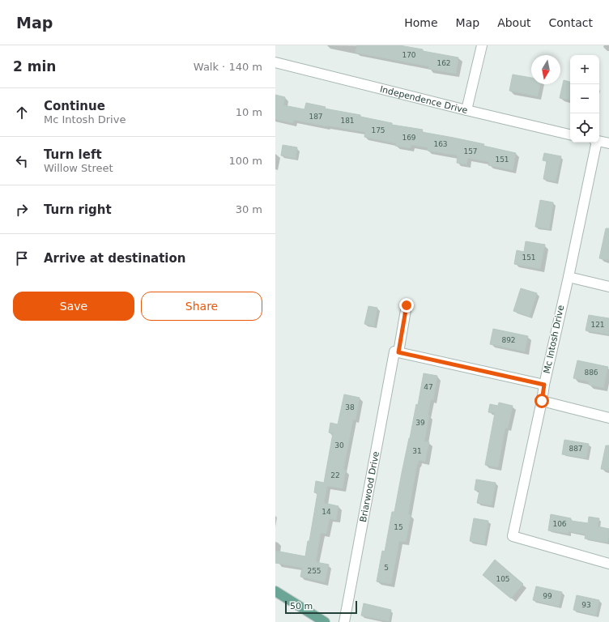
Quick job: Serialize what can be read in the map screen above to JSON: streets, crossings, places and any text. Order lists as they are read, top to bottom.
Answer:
{
  "streets": {
    "street": ["Independence Drive", "Mc Intosh Drive", "Briarwood Drive"]
  },
  "house_numbers": [
    "170",
    "162",
    "187",
    "181",
    "175",
    "169",
    "163",
    "157",
    "151",
    "151",
    "121",
    "892",
    "886",
    "47",
    "38",
    "39",
    "30",
    "887",
    "31",
    "22",
    "14",
    "106",
    "15",
    "5",
    "255",
    "105",
    "99",
    "93"
  ],
  "scale_bar": "50 m",
  "north": "bottom",
  "page": {
    "header": "Map",
    "nav": [
      "Home",
      "Map",
      "About",
      "Contact"
    ],
    "heading": ["2 min", "Walk · 140 m"],
    "map_buttons": ["+", "−"],
    "list": [
      ["Continue", "Mc Intosh Drive", "10 m"],
      ["Turn left", "Willow Street", "100 m"],
      ["Turn right", "30 m"],
      "Arrive at destination"
    ],
    "buttons": ["Save", "Share"],
    "scale": "50 m"
  }
}
